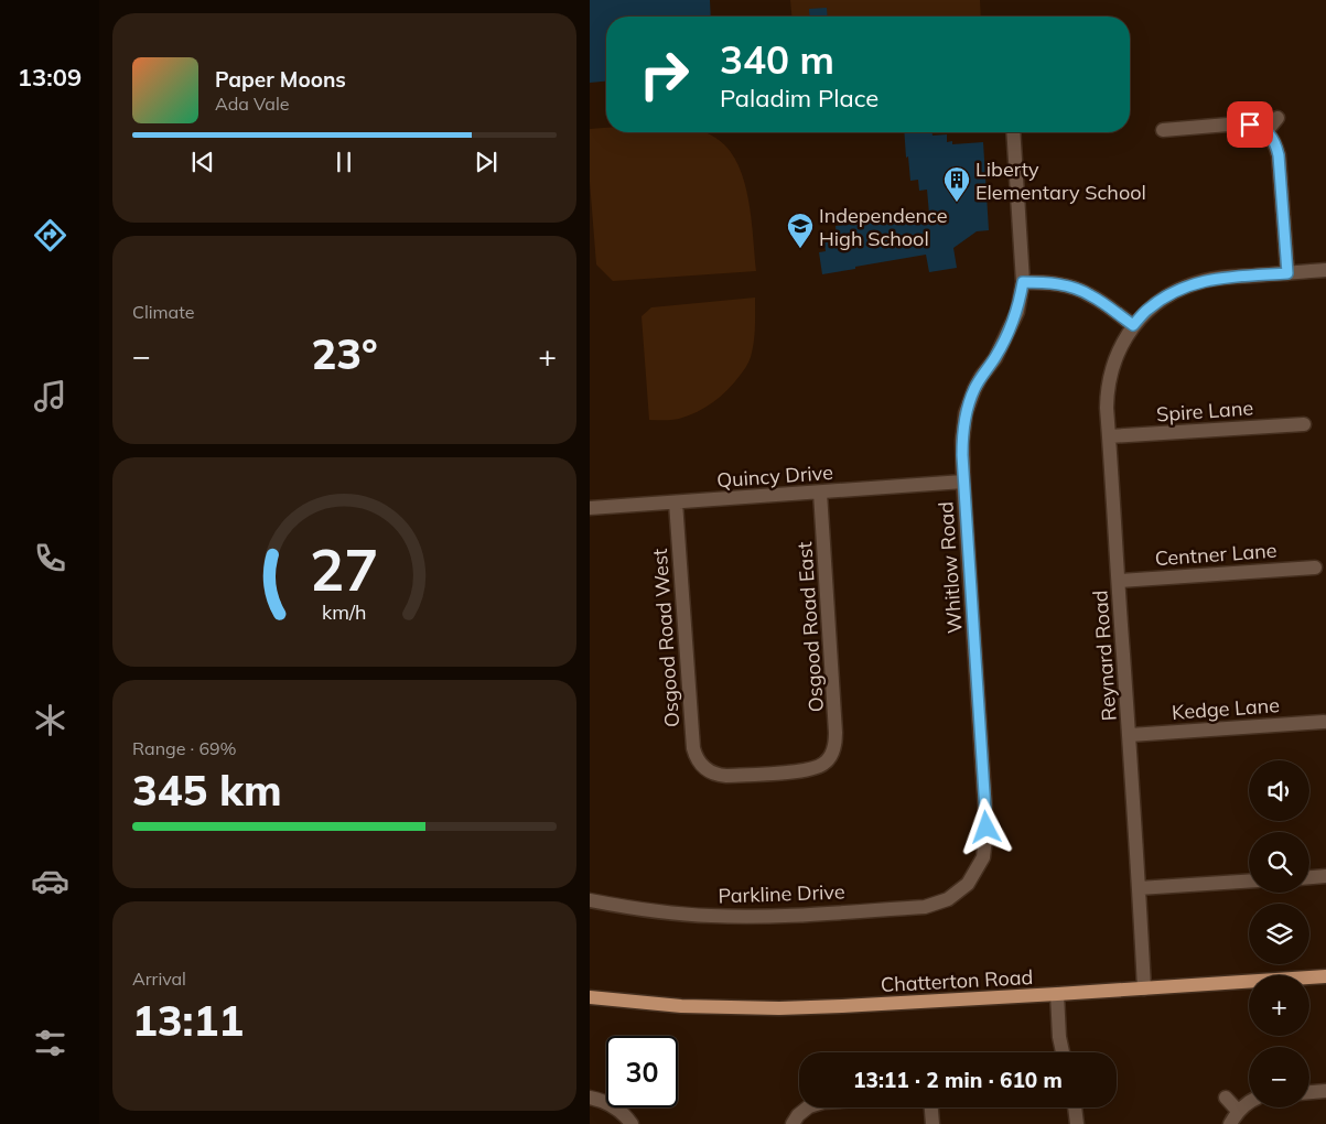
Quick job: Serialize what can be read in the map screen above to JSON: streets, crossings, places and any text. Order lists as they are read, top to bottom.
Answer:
{
  "streets": {
    "main road": ["Chatterton Road"],
    "street": [
      "Spire Lane",
      "Quincy Drive",
      "Centner Lane",
      "Whitlow Road",
      "Osgood Road East",
      "Osgood Road West",
      "Reynard Road",
      "Kedge Lane",
      "Parkline Drive"
    ]
  },
  "crossings": [
    ["Spire Lane", "Reynard Road"],
    ["Quincy Drive", "Whitlow Road"],
    ["Quincy Drive", "Osgood Road East"],
    ["Quincy Drive", "Osgood Road West"],
    ["Centner Lane", "Reynard Road"],
    ["Whitlow Road", "Parkline Drive"],
    ["Osgood Road East", "Osgood Road West"],
    ["Reynard Road", "Kedge Lane"],
    ["Reynard Road", "Chatterton Road"]
  ],
  "places": {
    "building": ["Liberty Elementary School"],
    "school or university": ["Independence High School"]
  },
  "page": {
    "tabs": "13:09",
    "turn": ["340 m", "Paladim Place"],
    "song": ["Paper Moons", "Ada Vale"],
    "tile": [
      "Climate",
      ["Range · 69%", "345 km"],
      ["Arrival", "13:11"]
    ],
    "heat": ["−", "23°", "+"],
    "map_buttons": ["+", "−"],
    "limit": "30",
    "trip": "13:11 · 2 min · 610 m",
    "gauge": ["27", "km/h"]
  }
}
